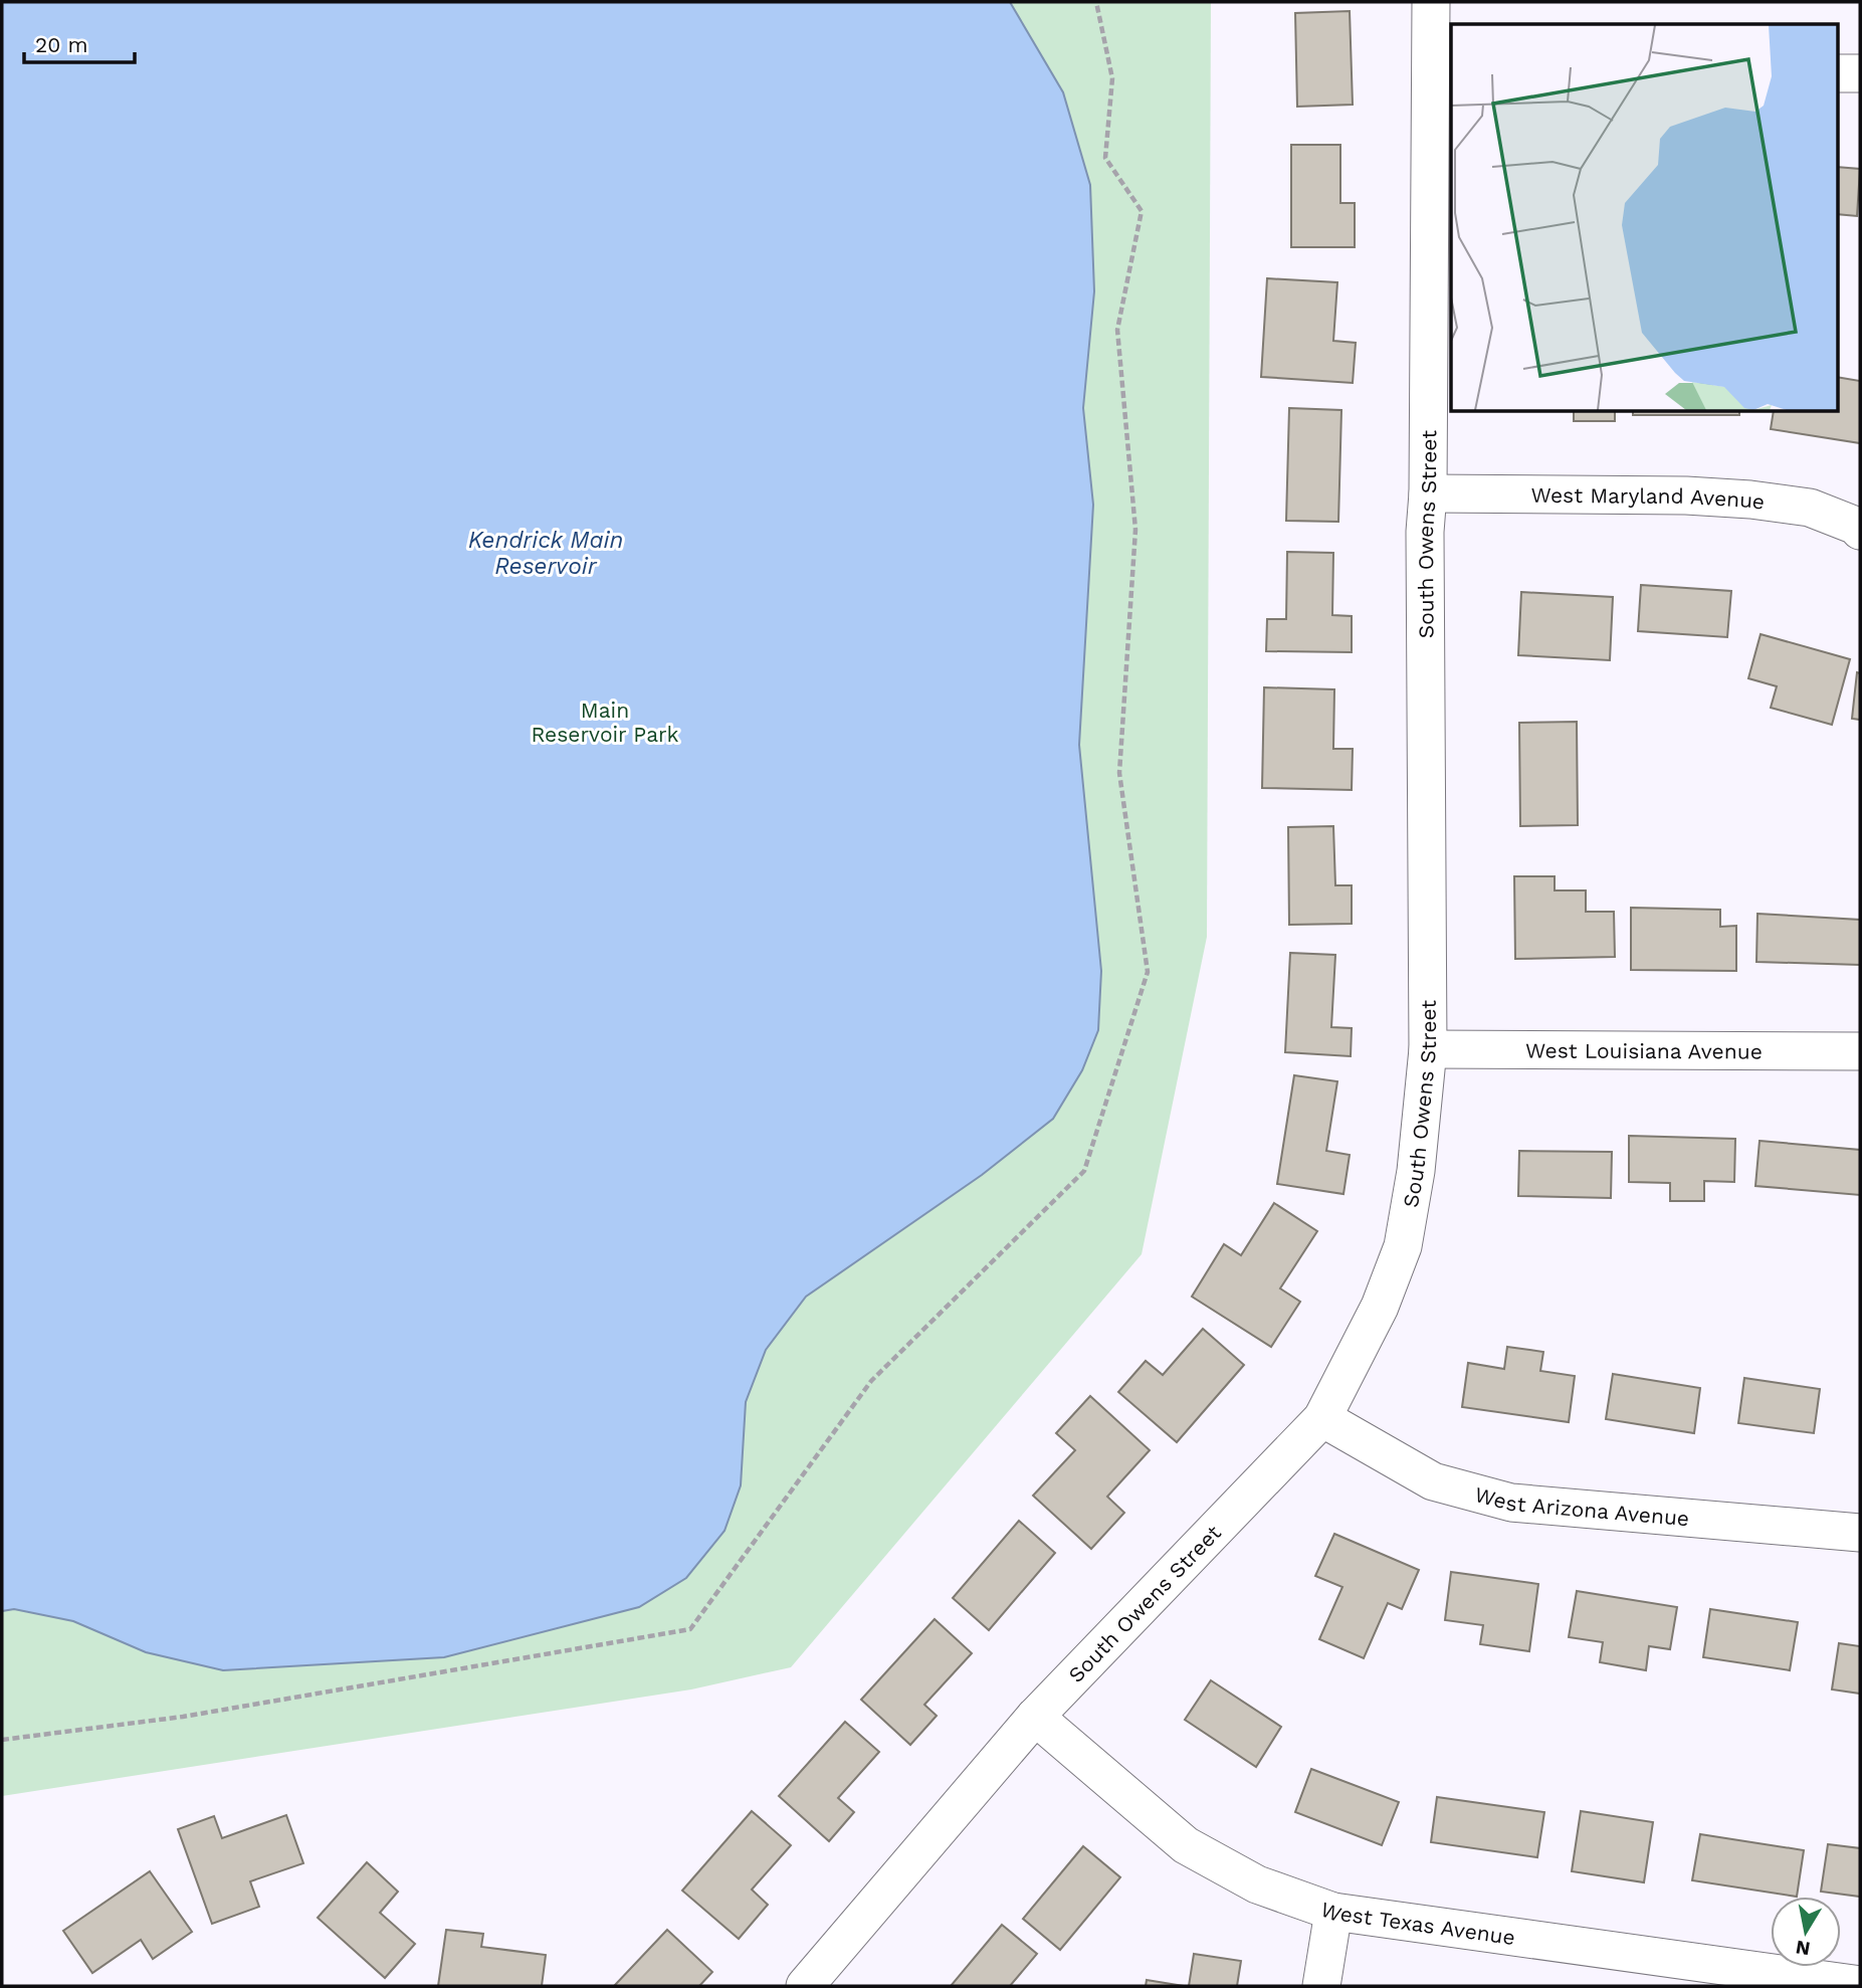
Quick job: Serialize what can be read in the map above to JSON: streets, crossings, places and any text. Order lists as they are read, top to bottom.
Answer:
{
  "streets": {
    "street": [
      "West Maryland Avenue",
      "South Owens Street",
      "West Louisiana Avenue",
      "West Arizona Avenue",
      "West Texas Avenue"
    ]
  },
  "crossings": [
    ["West Maryland Avenue", "South Owens Street"],
    ["South Owens Street", "West Louisiana Avenue"],
    ["South Owens Street", "West Arizona Avenue"],
    ["South Owens Street", "West Texas Avenue"]
  ],
  "water": ["Kendrick Main Reservoir"],
  "parks": ["Main Reservoir Park"],
  "scale_bar": "20 m",
  "north": "bottom"
}
